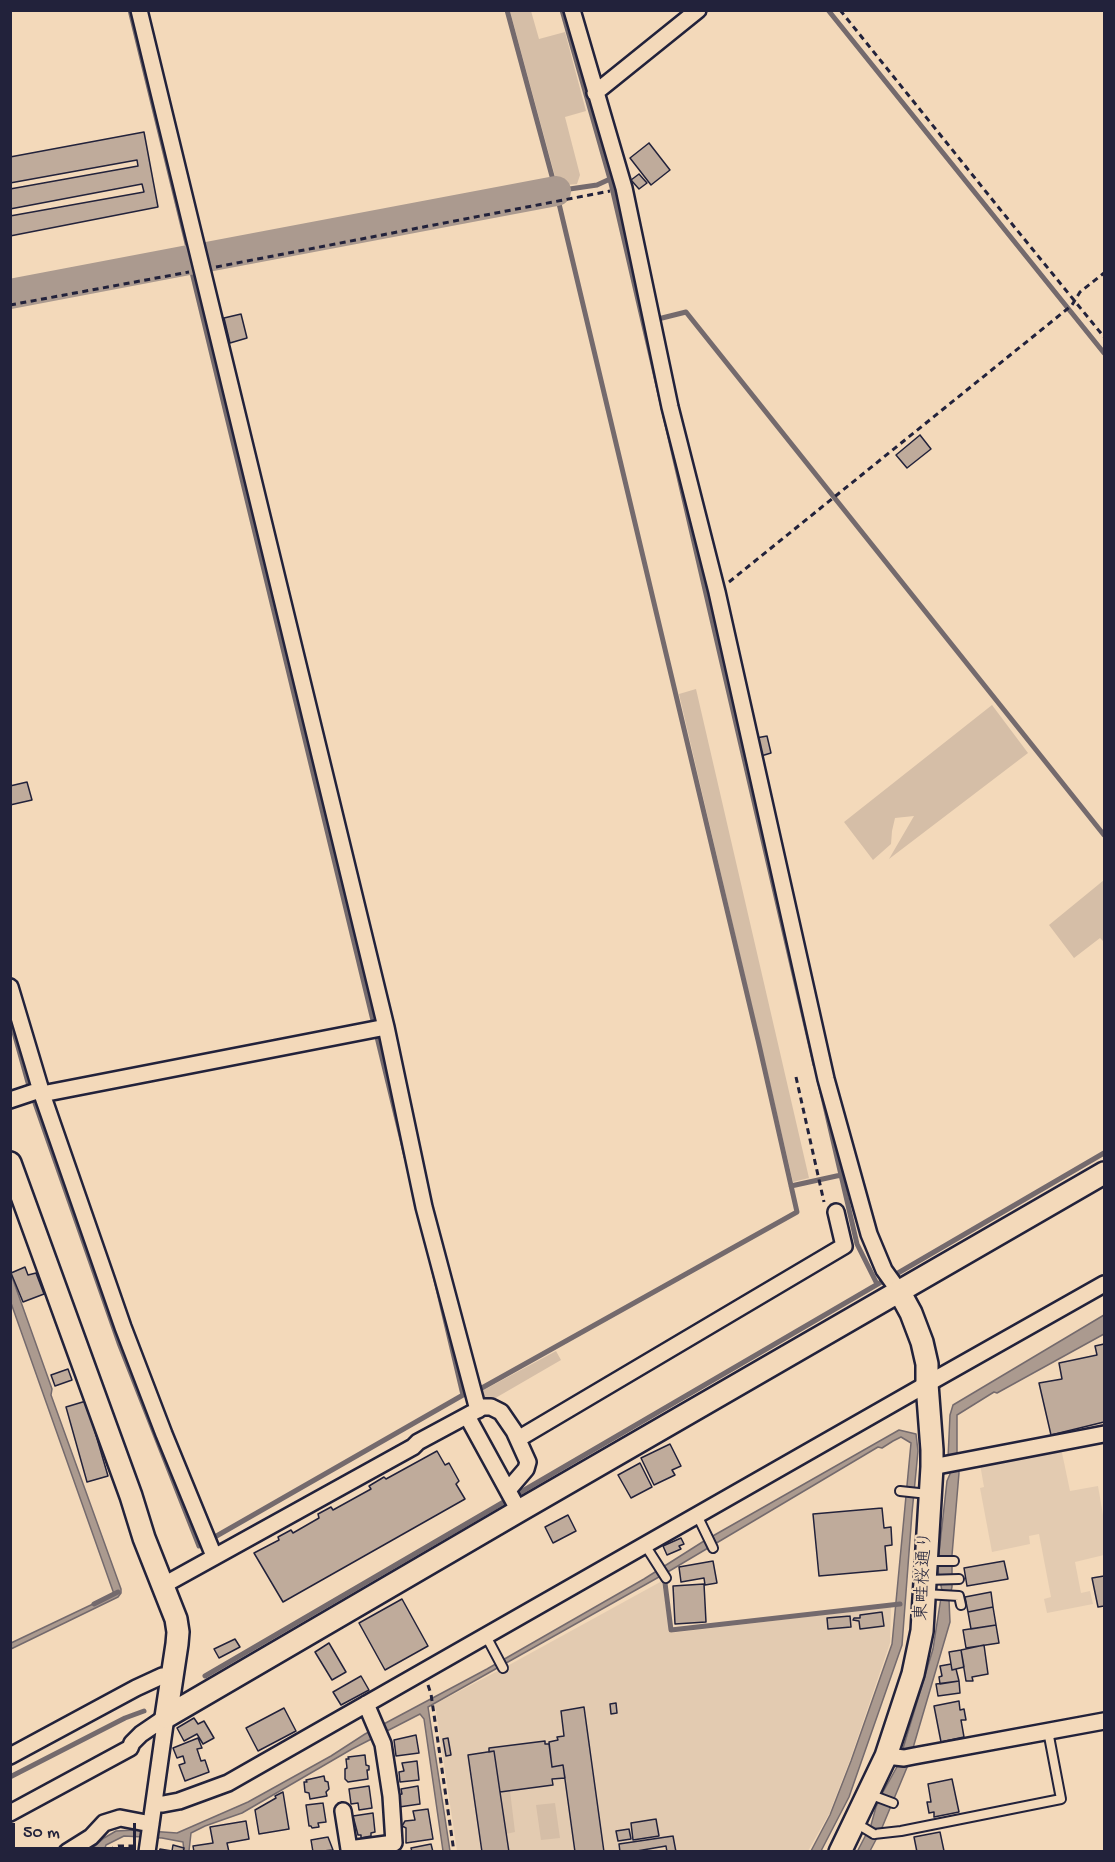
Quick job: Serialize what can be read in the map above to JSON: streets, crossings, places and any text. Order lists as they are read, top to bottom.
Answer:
{
  "streets": {
    "street": ["東畦桜通り"]
  },
  "scale_bar": "50 m"
}
